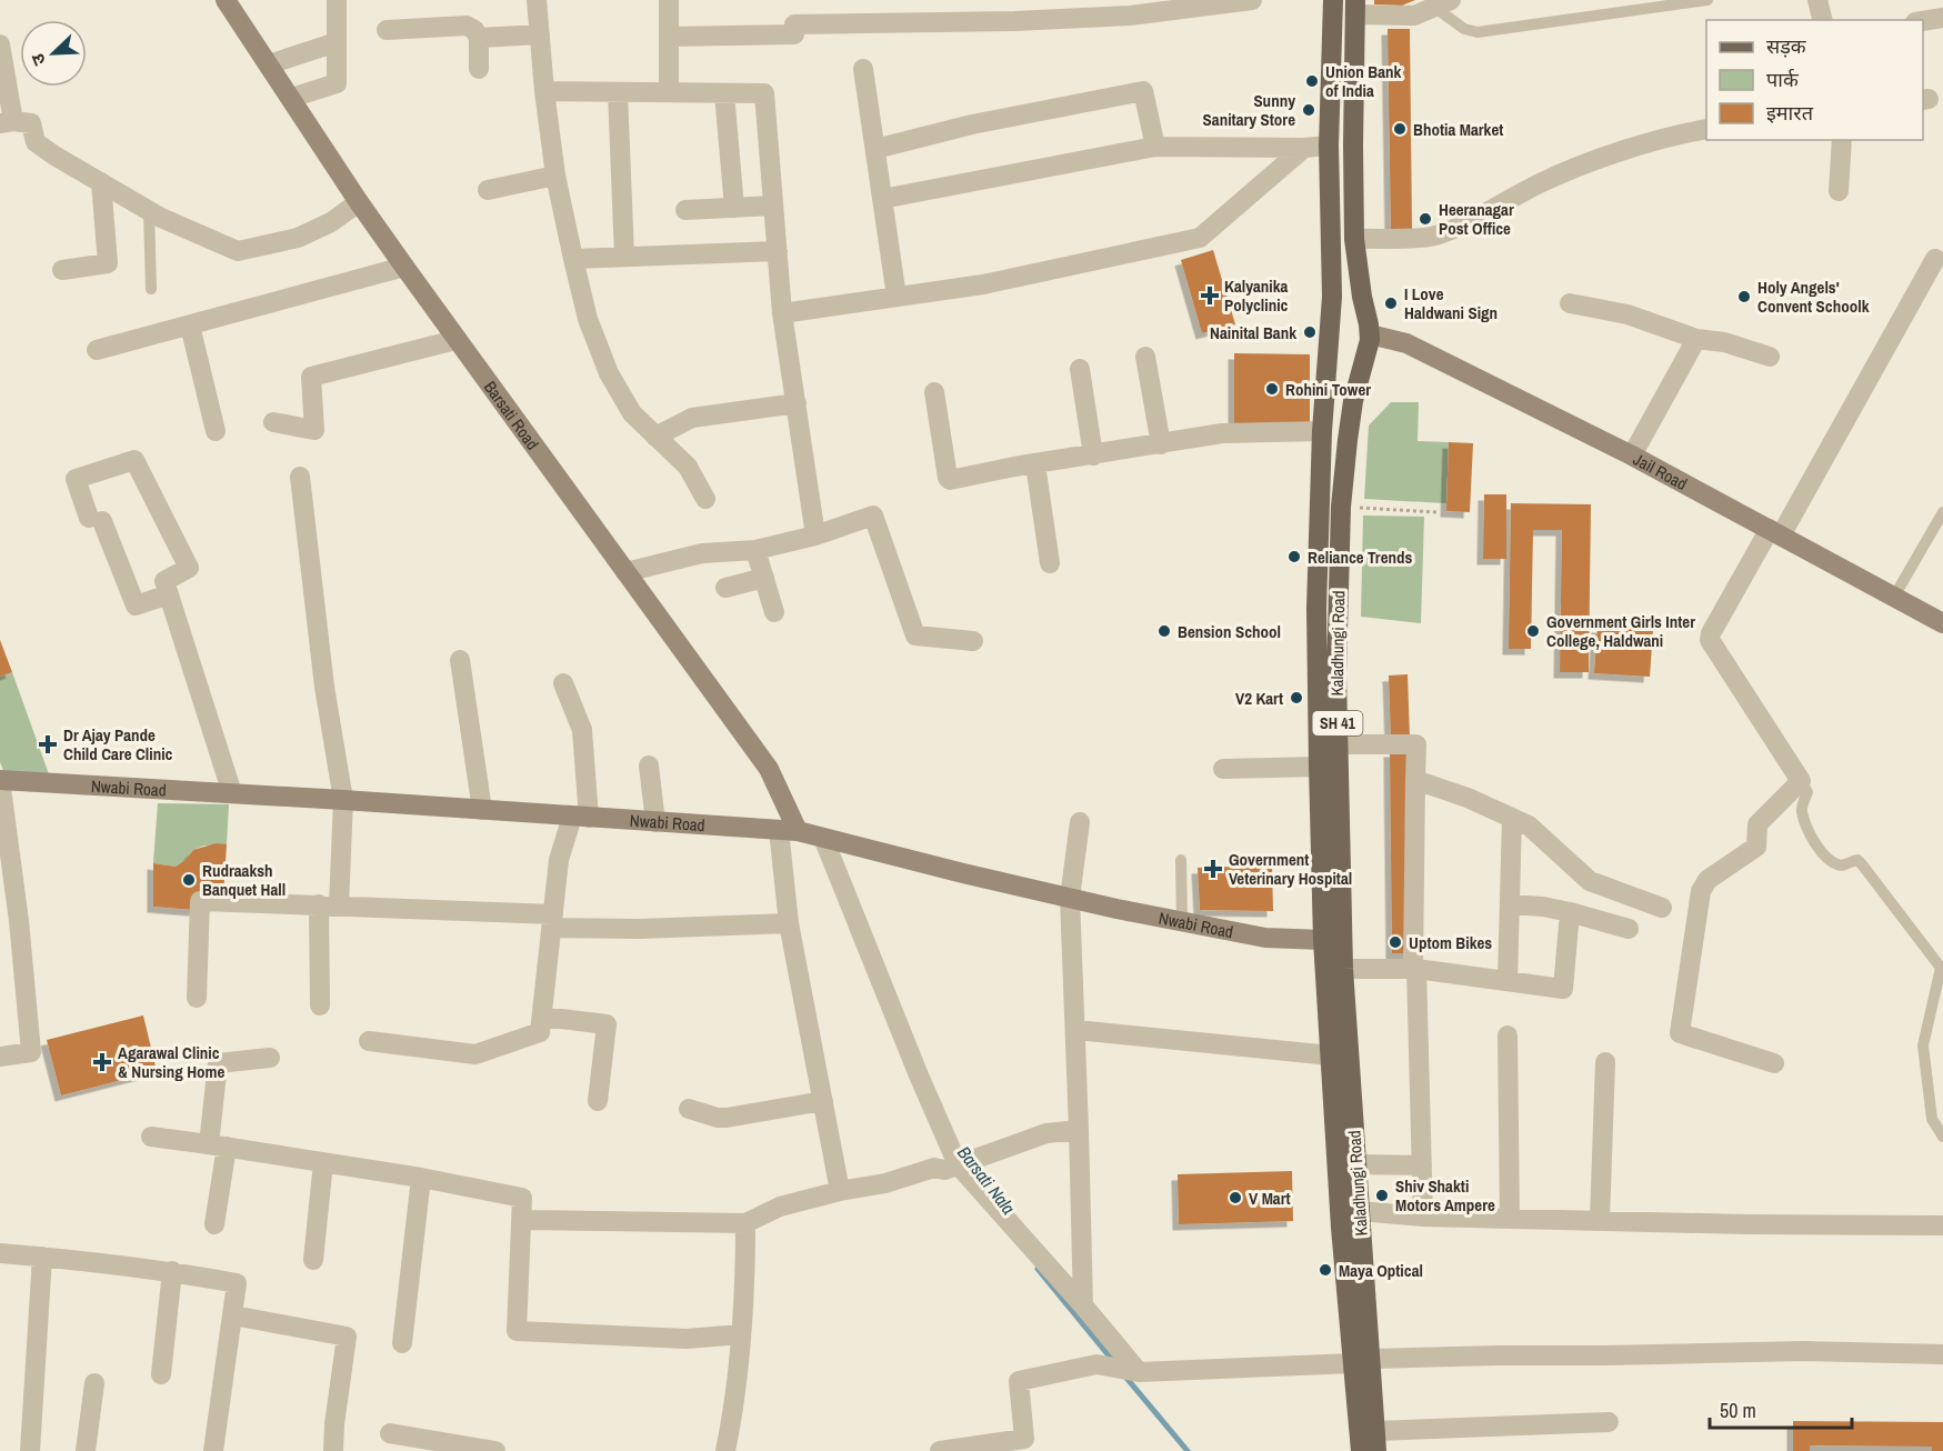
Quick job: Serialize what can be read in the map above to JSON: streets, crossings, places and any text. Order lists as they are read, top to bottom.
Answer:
{
  "streets": {
    "main road": ["Kaladhungi Road", "SH 41"],
    "street": ["Barsati Road", "Jail Road", "Nwabi Road"]
  },
  "crossings": [
    ["Barsati Road", "Nwabi Road"],
    ["Jail Road", "Kaladhungi Road"],
    ["Kaladhungi Road", "Nwabi Road"]
  ],
  "water": ["Barsati Nala"],
  "places": {
    "other": [
      "Union Bank of India",
      "Sunny Sanitary Store",
      "Bhotia Market",
      "Heeranagar Post Office",
      "Holy Angels' Convent Schoolk",
      "I Love Haldwani Sign",
      "Nainital Bank",
      "Rohini Tower",
      "Reliance Trends",
      "Bension School",
      "Government Girls Inter College, Haldwani",
      "V2 Kart",
      "Rudraaksh Banquet Hall",
      "Uptom Bikes",
      "Shiv Shakti Motors Ampere",
      "V Mart",
      "Maya Optical"
    ],
    "health": [
      "Kalyanika Polyclinic",
      "Dr Ajay Pande Child Care Clinic",
      "Government Veterinary Hospital",
      "Agarawal Clinic & Nursing Home"
    ]
  },
  "legend": ["सड़क", "पार्क", "इमारत"],
  "scale_bar": "50 m",
  "north": "bottom left"
}
